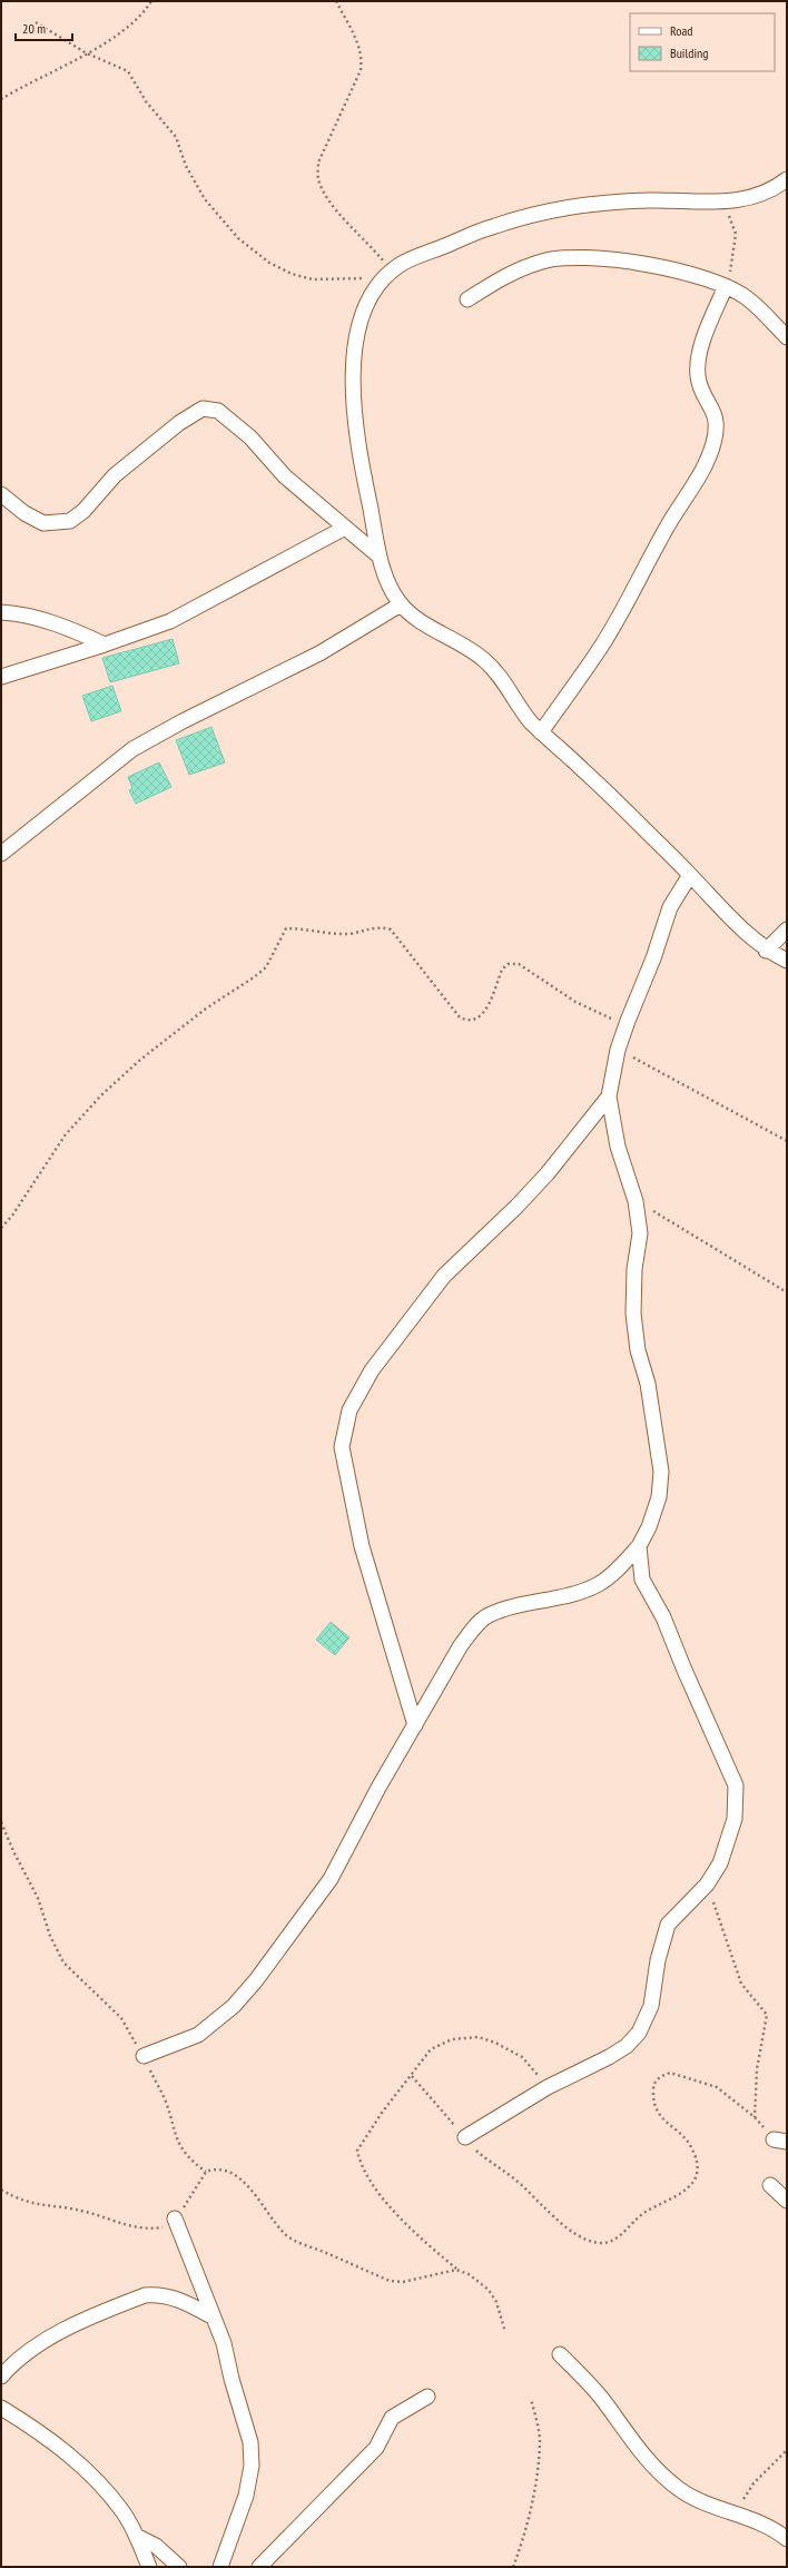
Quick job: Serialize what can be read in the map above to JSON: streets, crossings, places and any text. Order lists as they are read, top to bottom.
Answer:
{
  "legend": ["Road", "Building"],
  "scale_bar": "20 m"
}
